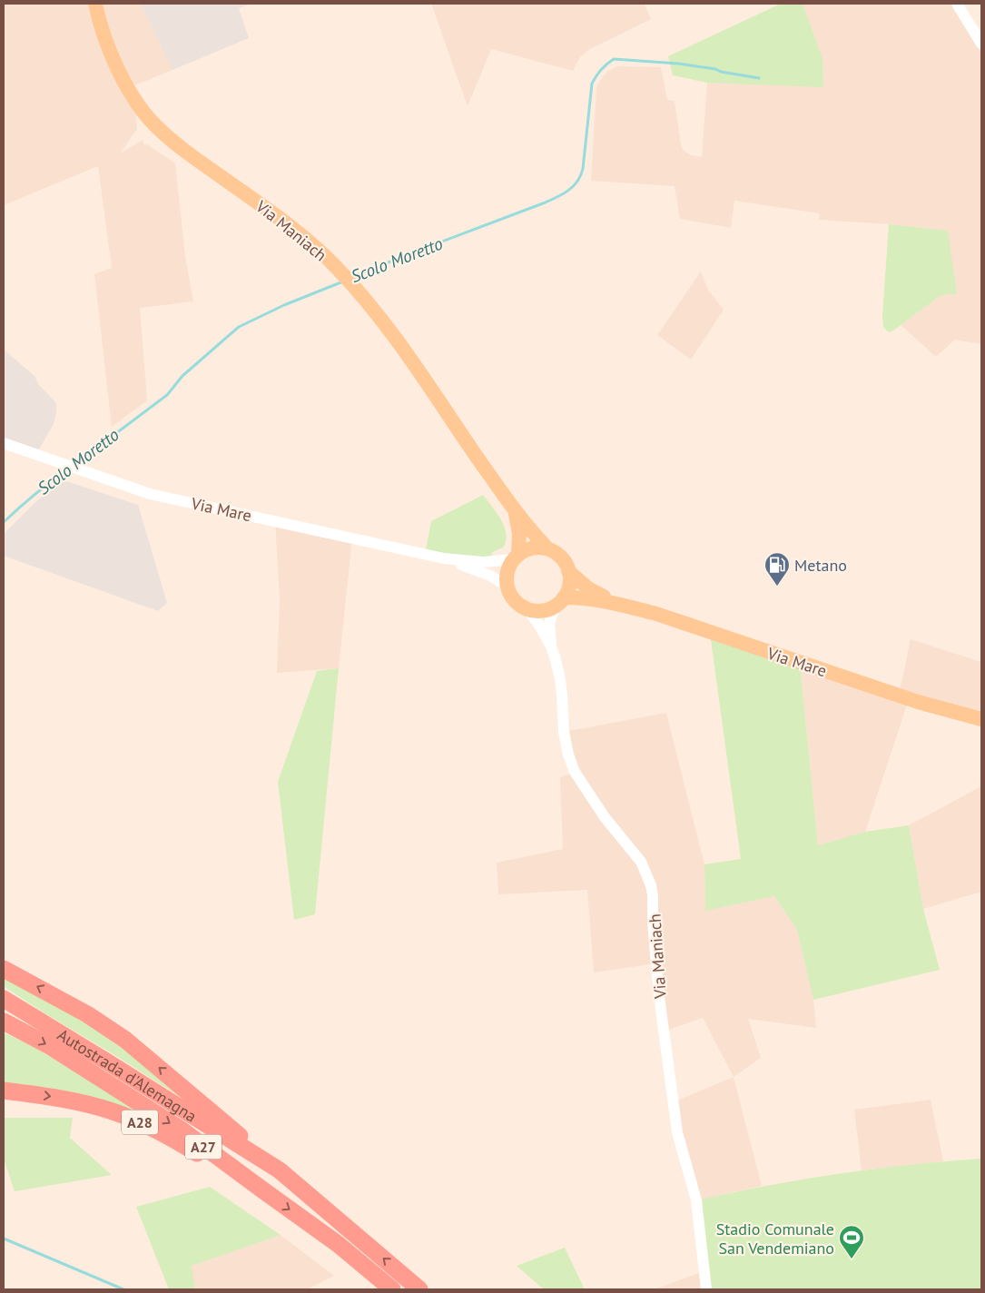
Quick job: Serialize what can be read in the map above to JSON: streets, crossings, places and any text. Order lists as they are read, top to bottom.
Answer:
{
  "streets": {
    "highway": ["Autostrada d'Alemagna", "A28", "A27"],
    "main road": ["Via Maniach", "Via Mare"]
  },
  "crossings": [
    ["Via Maniach", "Via Mare"],
    ["Autostrada d'Alemagna", "A28"],
    ["Autostrada d'Alemagna", "A27"]
  ],
  "water": ["Scolo Moretto"],
  "places": {
    "fuel station": ["Metano"],
    "sports": ["Stadio Comunale San Vendemiano"]
  }
}
